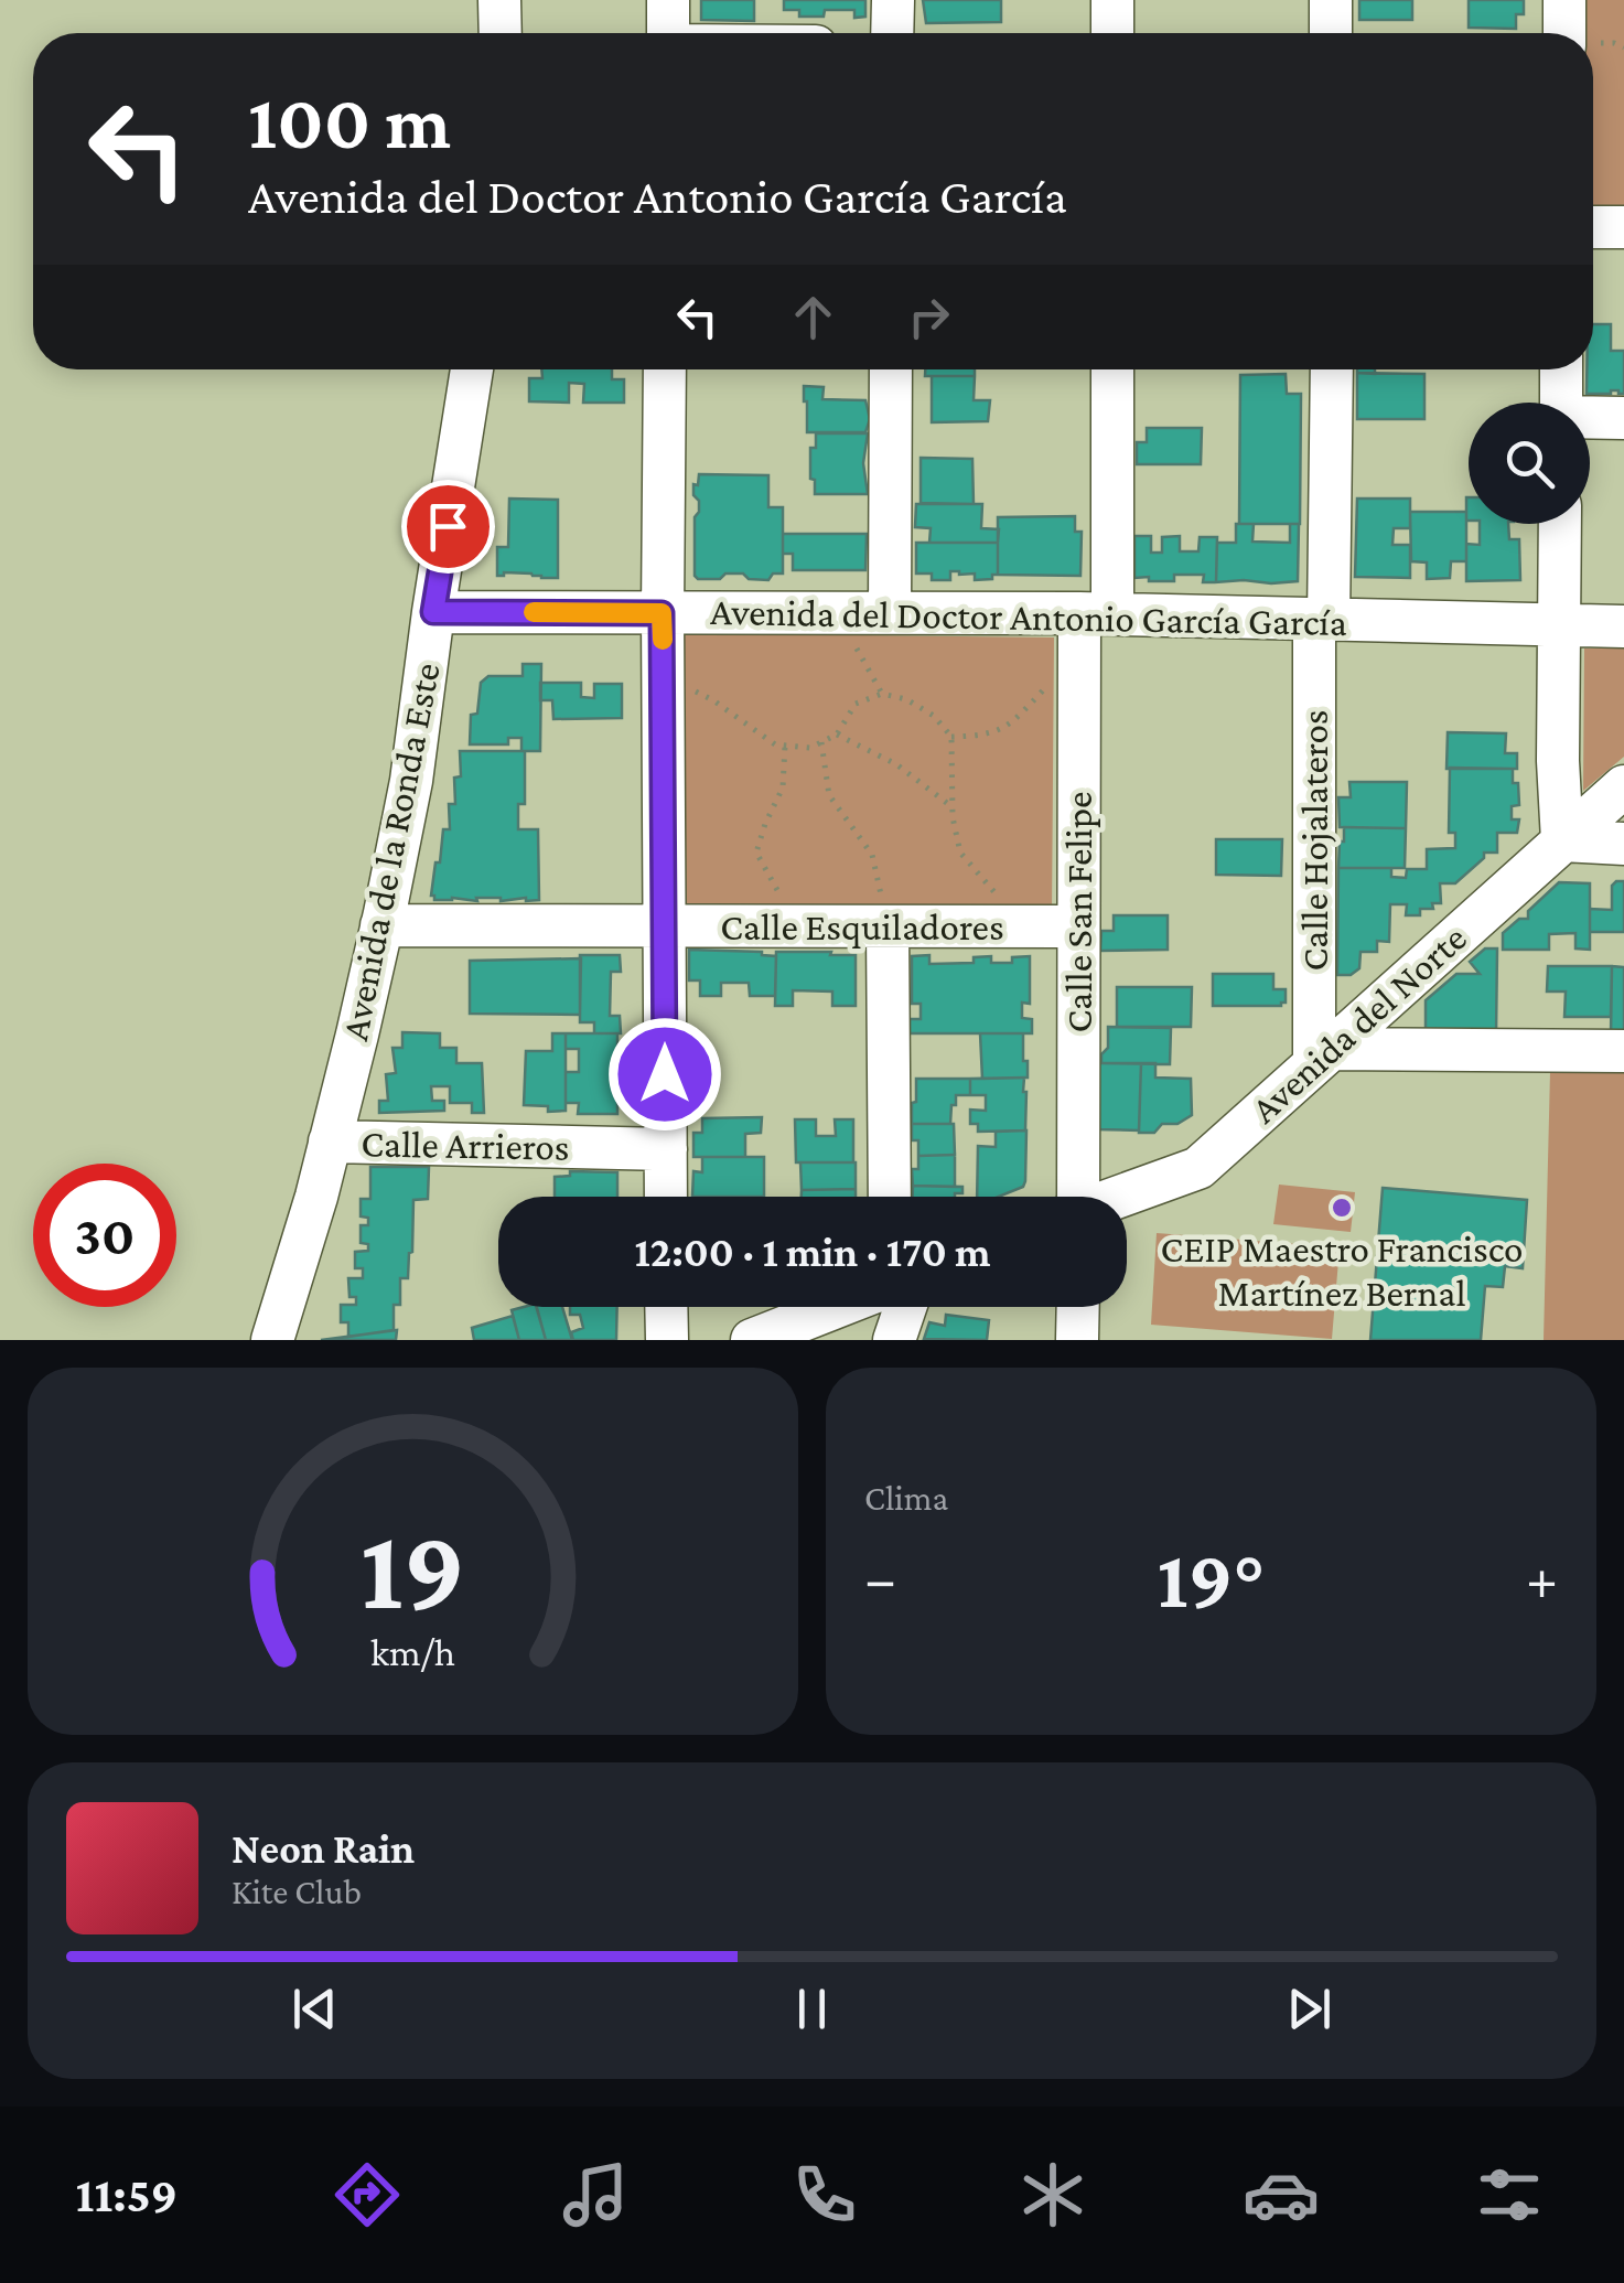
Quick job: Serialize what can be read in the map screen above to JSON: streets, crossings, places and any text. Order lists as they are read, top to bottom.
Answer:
{
  "streets": {
    "street": [
      "Avenida del Doctor Antonio García García",
      "Calle Hojalateros",
      "Avenida de la Ronda Este",
      "Calle San Felipe",
      "Calle Esquiladores",
      "Avenida del Norte",
      "Calle Arrieros"
    ]
  },
  "crossings": [
    ["Avenida del Doctor Antonio García García", "Calle Hojalateros"],
    ["Avenida del Doctor Antonio García García", "Avenida de la Ronda Este"],
    ["Avenida del Doctor Antonio García García", "Calle San Felipe"],
    ["Calle Hojalateros", "Avenida del Norte"],
    ["Avenida de la Ronda Este", "Calle Esquiladores"],
    ["Avenida de la Ronda Este", "Calle Arrieros"],
    ["Calle San Felipe", "Calle Esquiladores"]
  ],
  "places": ["CEIP Maestro Francisco Martínez Bernal"],
  "page": {
    "turn": ["100 m", "Avenida del Doctor Antonio García García"],
    "limit": "30",
    "trip": "12:00 · 1 min · 170 m",
    "tile": "Clima",
    "heat": ["−", "19°", "+"],
    "song": ["Neon Rain", "Kite Club"],
    "tabs": "11:59",
    "gauge": ["19", "km/h"]
  }
}
